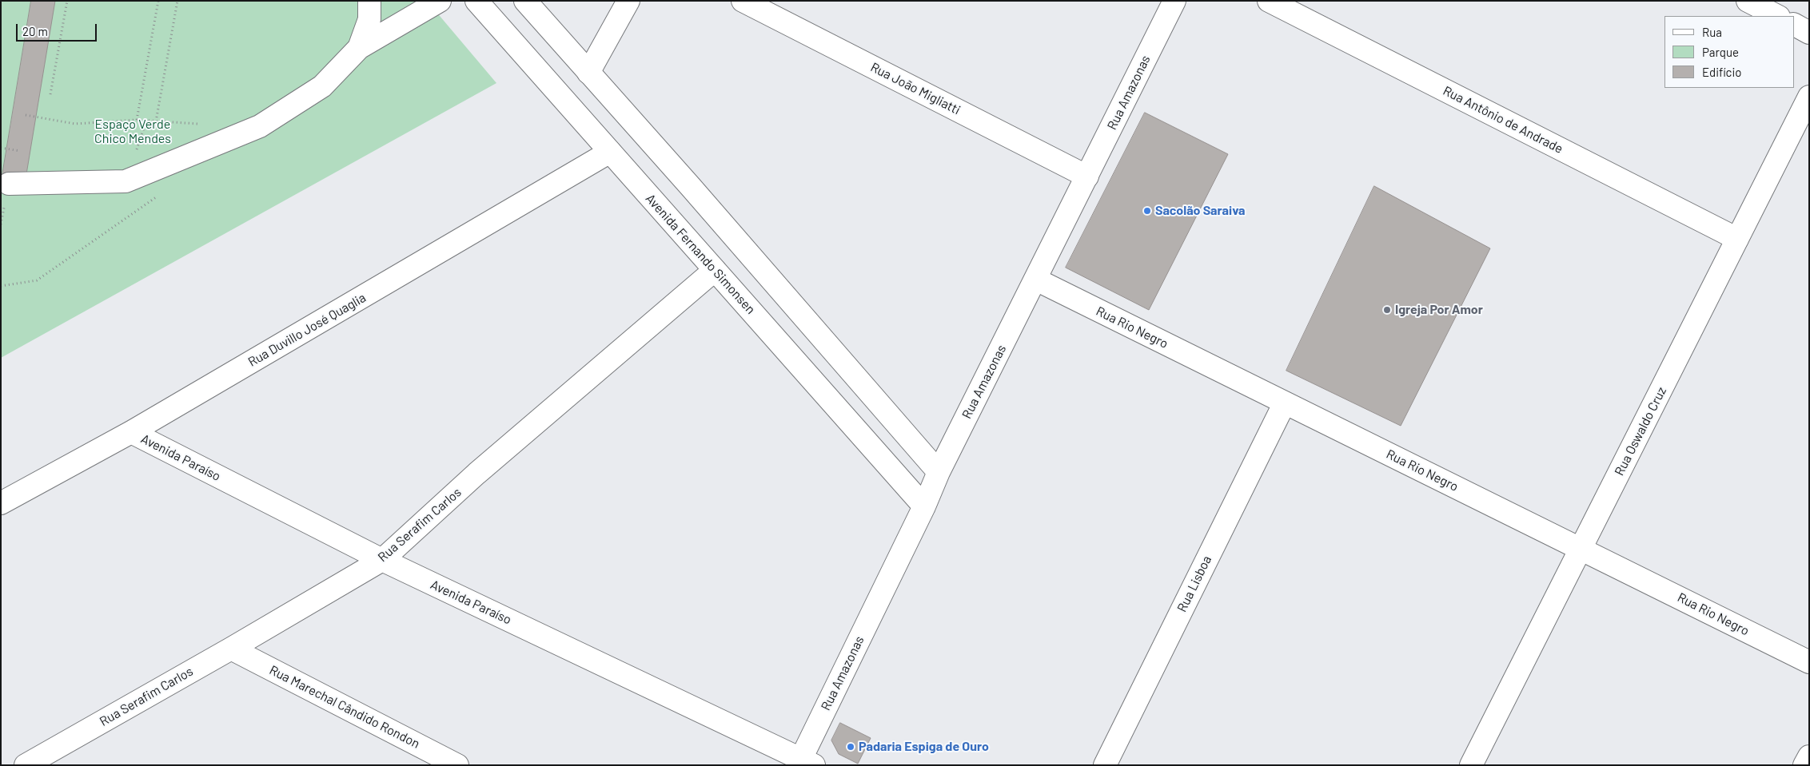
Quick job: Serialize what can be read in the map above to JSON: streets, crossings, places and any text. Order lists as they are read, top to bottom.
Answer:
{
  "streets": {
    "street": [
      "Rua João Migliatti",
      "Rua Amazonas",
      "Rua Antônio de Andrade",
      "Avenida Fernando Simonsen",
      "Rua Rio Negro",
      "Rua Duvillo José Quaglia",
      "Rua Oswaldo Cruz",
      "Avenida Paraíso",
      "Rua Serafim Carlos",
      "Rua Lisboa",
      "Rua Marechal Cândido Rondon"
    ]
  },
  "crossings": [
    ["Rua João Migliatti", "Rua Amazonas"],
    ["Rua Amazonas", "Avenida Fernando Simonsen"],
    ["Rua Amazonas", "Rua Rio Negro"],
    ["Rua Amazonas", "Avenida Paraíso"],
    ["Rua Antônio de Andrade", "Rua Oswaldo Cruz"],
    ["Avenida Fernando Simonsen", "Rua Duvillo José Quaglia"],
    ["Avenida Fernando Simonsen", "Rua Serafim Carlos"],
    ["Rua Rio Negro", "Rua Oswaldo Cruz"],
    ["Rua Rio Negro", "Rua Lisboa"],
    ["Rua Duvillo José Quaglia", "Avenida Paraíso"],
    ["Avenida Paraíso", "Rua Serafim Carlos"],
    ["Rua Serafim Carlos", "Rua Marechal Cândido Rondon"]
  ],
  "parks": ["Espaço Verde Chico Mendes"],
  "places": ["Sacolão Saraiva", "Igreja Por Amor", "Padaria Espiga de Ouro"],
  "legend": ["Rua", "Parque", "Edifício"],
  "scale_bar": "20 m"
}
